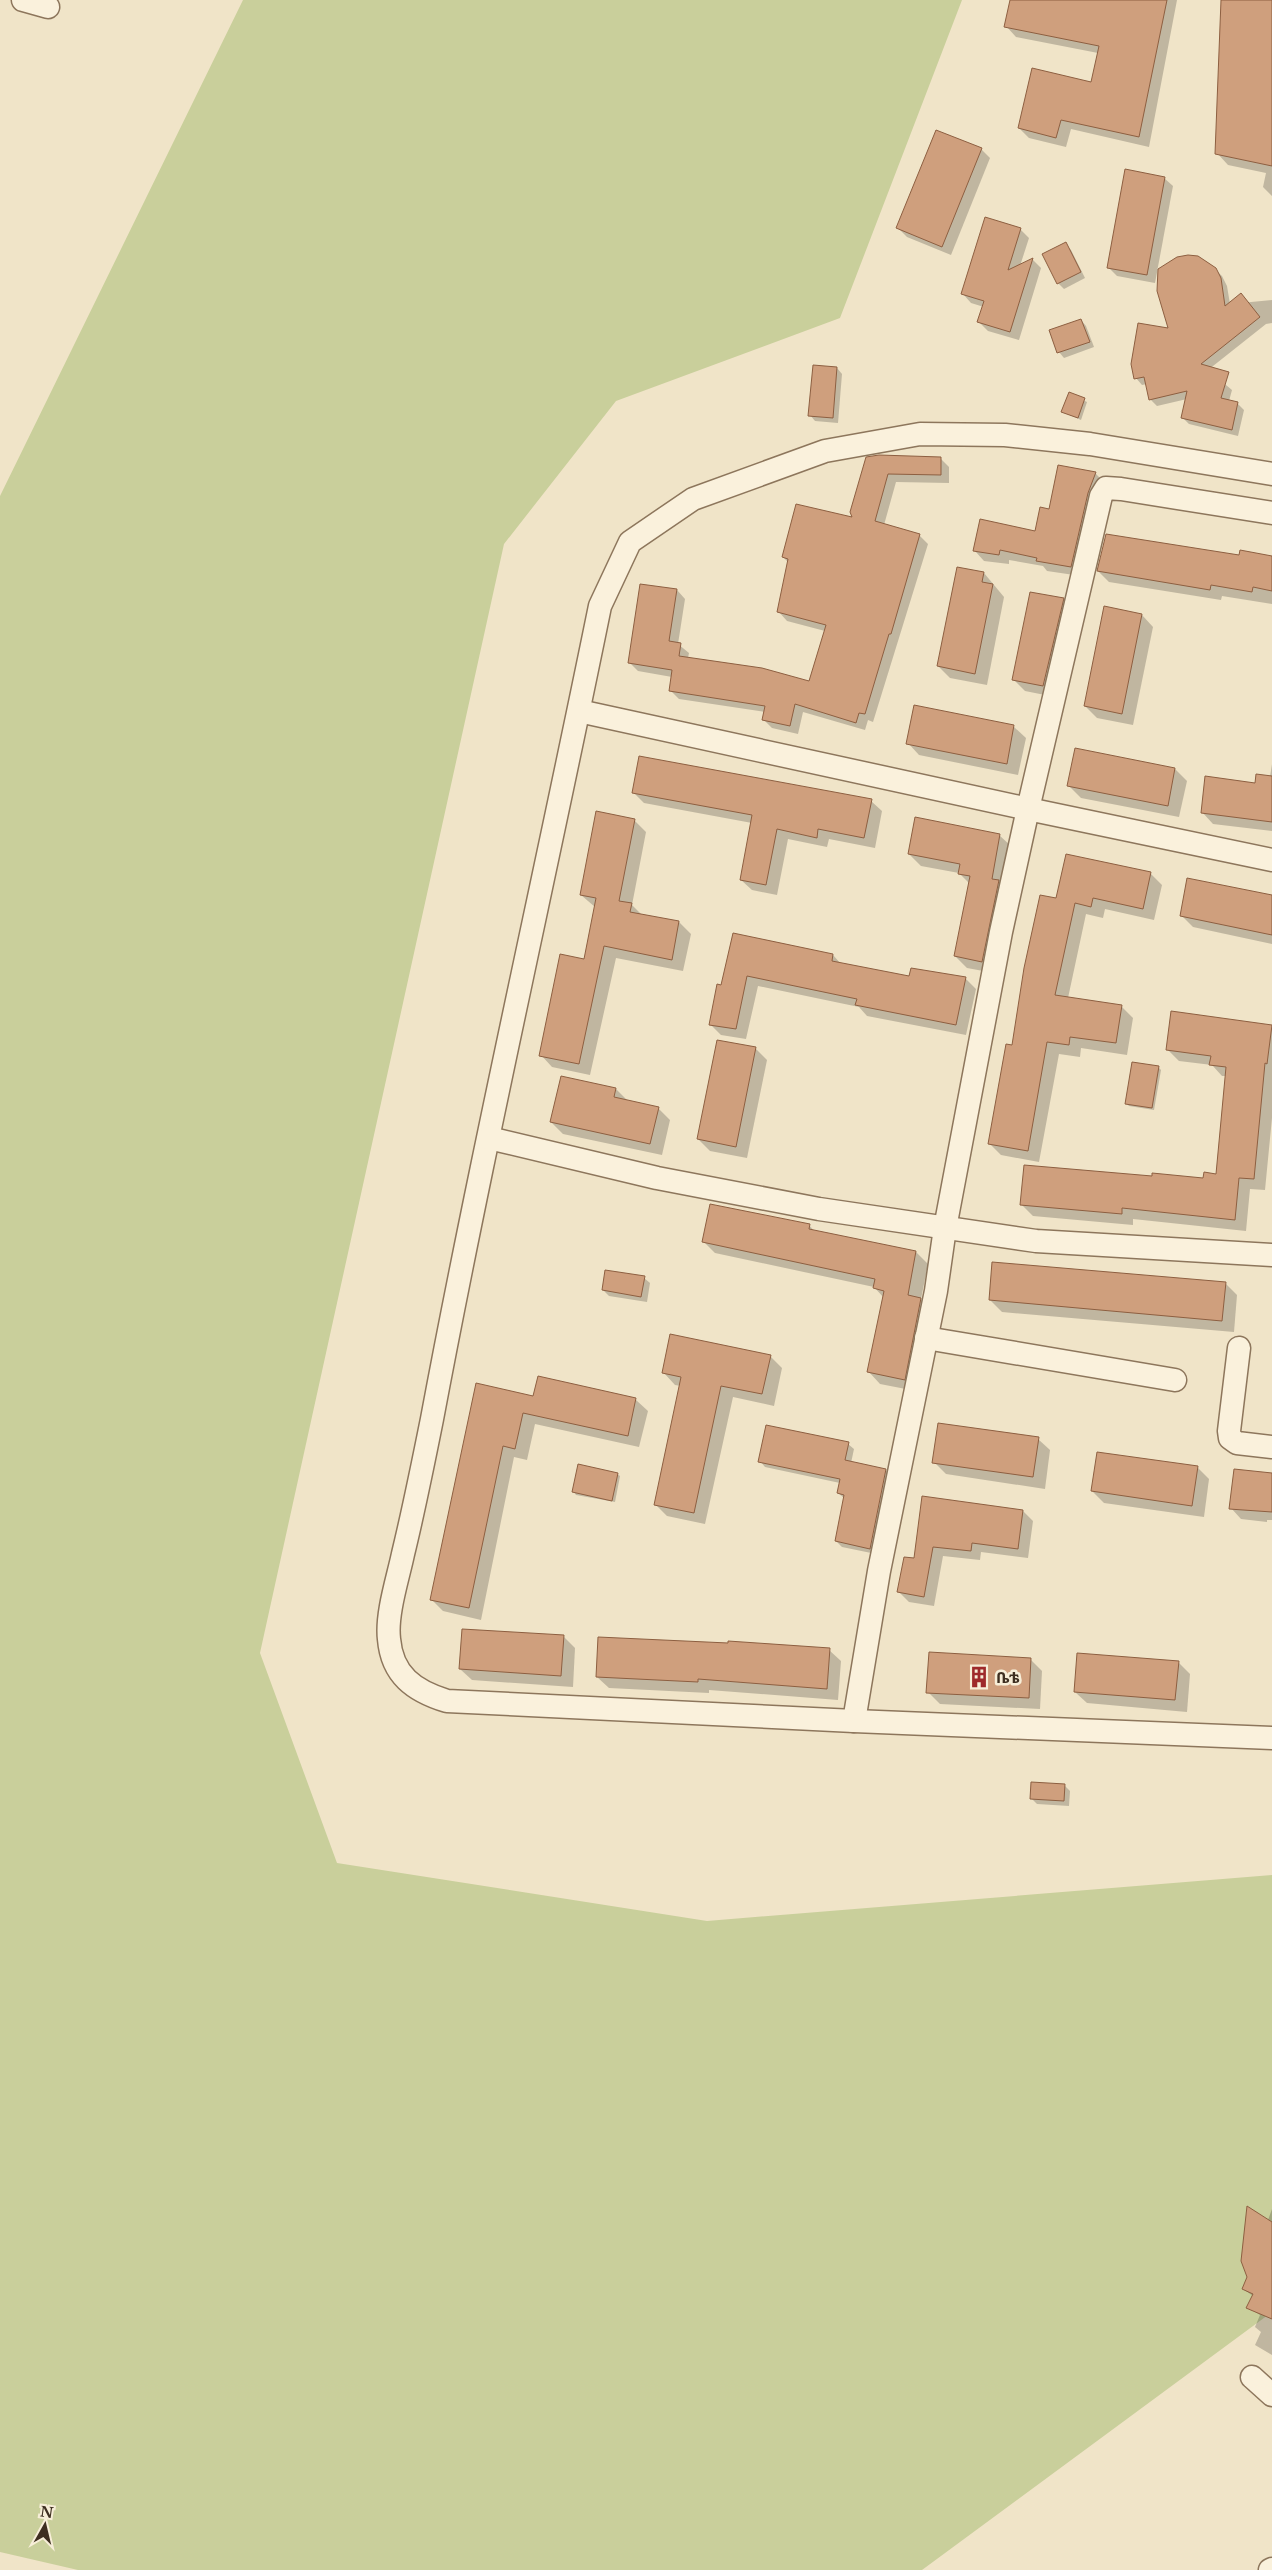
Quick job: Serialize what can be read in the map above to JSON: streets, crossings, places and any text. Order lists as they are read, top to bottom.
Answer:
{
  "places": {
    "building": ["ቤቴ"]
  },
  "north": "top"
}
